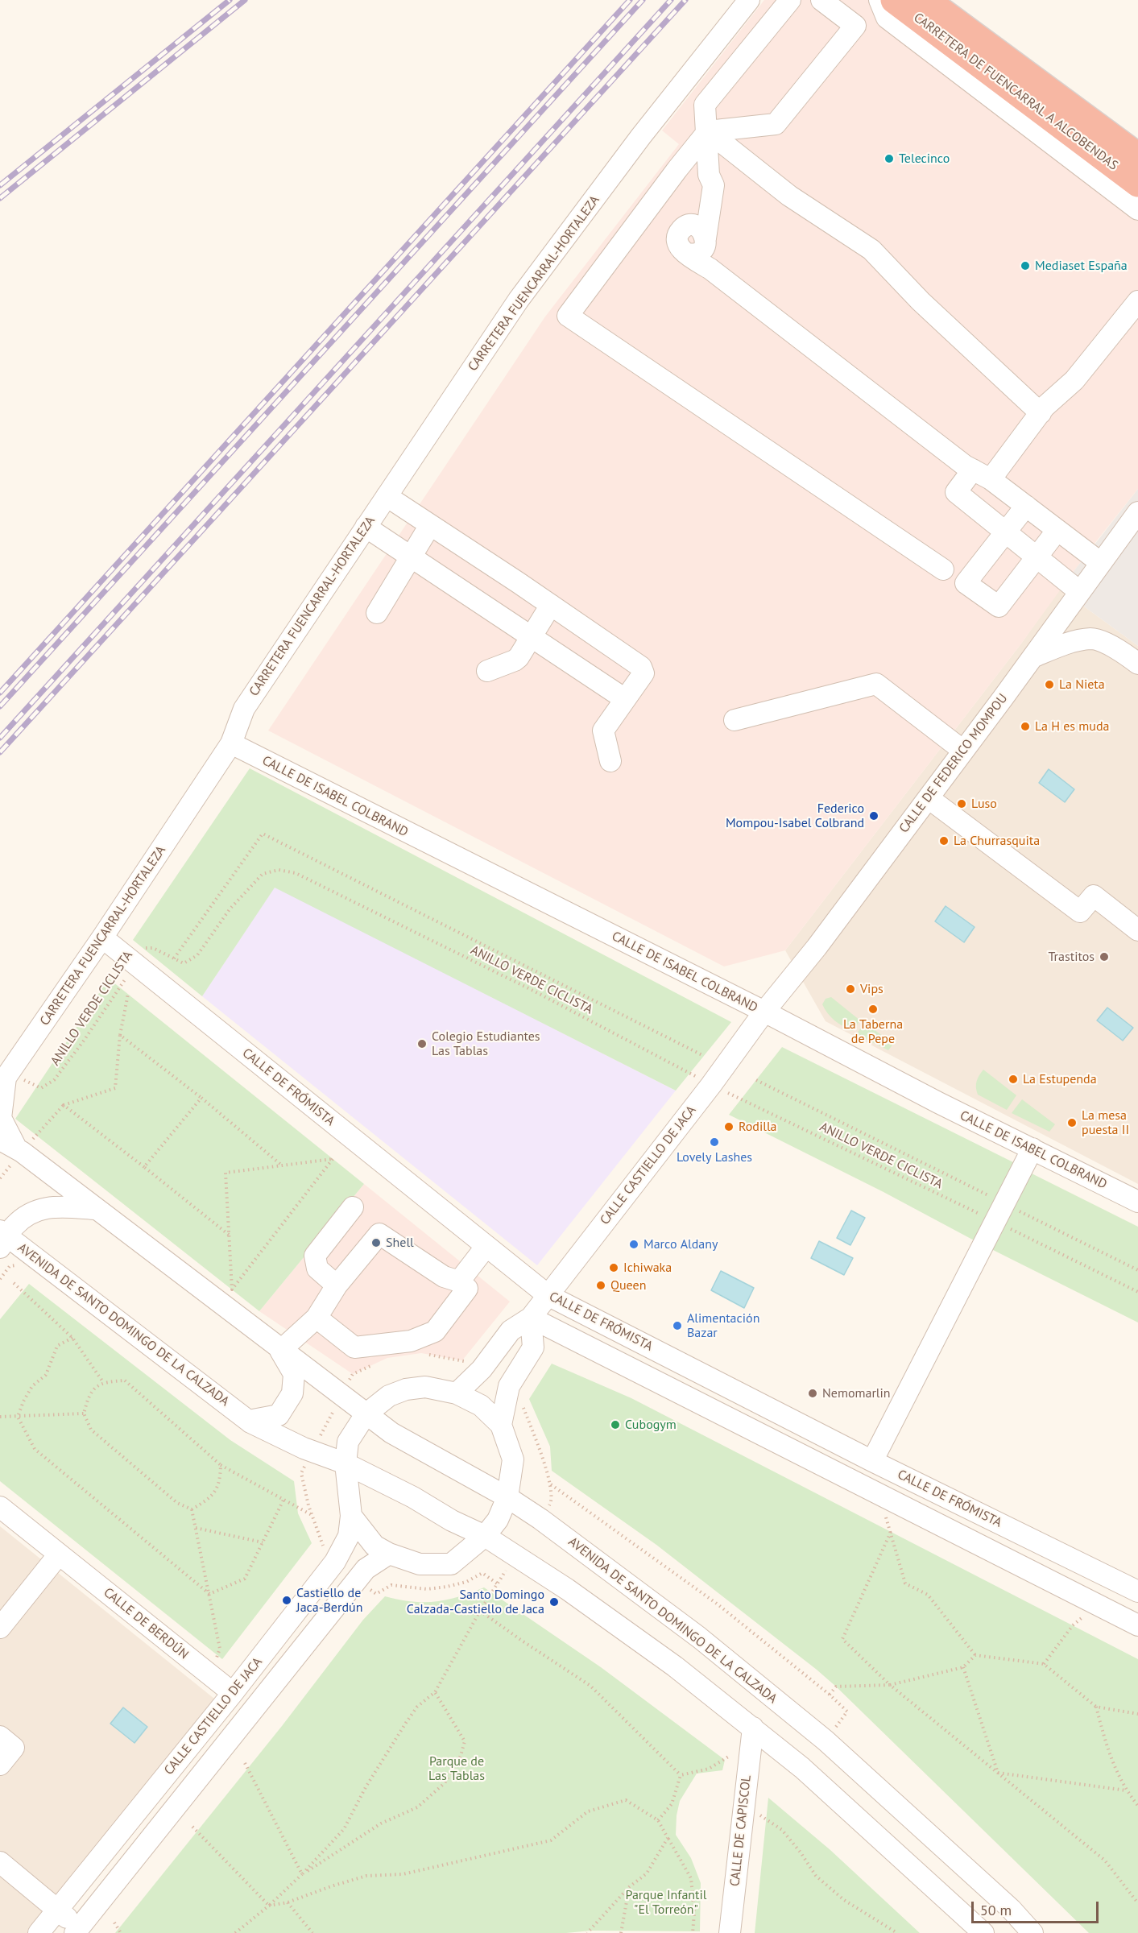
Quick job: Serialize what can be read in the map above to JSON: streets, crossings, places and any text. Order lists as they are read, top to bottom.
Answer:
{
  "streets": {
    "highway": ["CARRETERA DE FUENCARRAL A ALCOBENDAS"],
    "street": [
      "CARRETERA FUENCARRAL-HORTALEZA",
      "CALLE DE FEDERICO MOMPOU",
      "CALLE DE ISABEL COLBRAND",
      "CALLE DE FRÓMISTA",
      "CALLE CASTIELLO DE JACA",
      "AVENIDA DE SANTO DOMINGO DE LA CALZADA",
      "CALLE DE BERDÚN",
      "CALLE DE CAPISCOL"
    ],
    "path": ["ANILLO VERDE CICLISTA"]
  },
  "crossings": [
    ["CARRETERA FUENCARRAL-HORTALEZA", "CALLE DE ISABEL COLBRAND"],
    ["CARRETERA FUENCARRAL-HORTALEZA", "ANILLO VERDE CICLISTA"],
    ["CARRETERA FUENCARRAL-HORTALEZA", "CALLE DE FRÓMISTA"],
    ["CARRETERA FUENCARRAL-HORTALEZA", "AVENIDA DE SANTO DOMINGO DE LA CALZADA"],
    ["CALLE DE FEDERICO MOMPOU", "CALLE DE ISABEL COLBRAND"],
    ["CALLE DE FEDERICO MOMPOU", "CALLE CASTIELLO DE JACA"],
    ["CALLE DE ISABEL COLBRAND", "CALLE CASTIELLO DE JACA"],
    ["ANILLO VERDE CICLISTA", "CALLE DE FRÓMISTA"],
    ["ANILLO VERDE CICLISTA", "CALLE CASTIELLO DE JACA"],
    ["ANILLO VERDE CICLISTA", "AVENIDA DE SANTO DOMINGO DE LA CALZADA"],
    ["CALLE DE FRÓMISTA", "CALLE CASTIELLO DE JACA"],
    ["CALLE CASTIELLO DE JACA", "AVENIDA DE SANTO DOMINGO DE LA CALZADA"],
    ["CALLE CASTIELLO DE JACA", "CALLE DE BERDÚN"],
    ["AVENIDA DE SANTO DOMINGO DE LA CALZADA", "CALLE DE CAPISCOL"]
  ],
  "parks": ["Parque de Las Tablas", "Parque Infantil \"El Torreón\""],
  "places": [
    "Telecinco",
    "Mediaset España",
    "La Nieta",
    "La H es muda",
    "Luso",
    "Federico Mompou-Isabel Colbrand",
    "La Churrasquita",
    "Trastitos",
    "Vips",
    "La Taberna de Pepe",
    "Colegio Estudiantes Las Tablas",
    "La Estupenda",
    "La mesa puesta II",
    "Rodilla",
    "Lovely Lashes",
    "Shell",
    "Marco Aldany",
    "Ichiwaka",
    "Queen",
    "Alimentación Bazar",
    "Nemomarlin",
    "Cubogym",
    "Castiello de Jaca-Berdún",
    "Santo Domingo Calzada-Castiello de Jaca"
  ],
  "scale_bar": "50 m"
}
